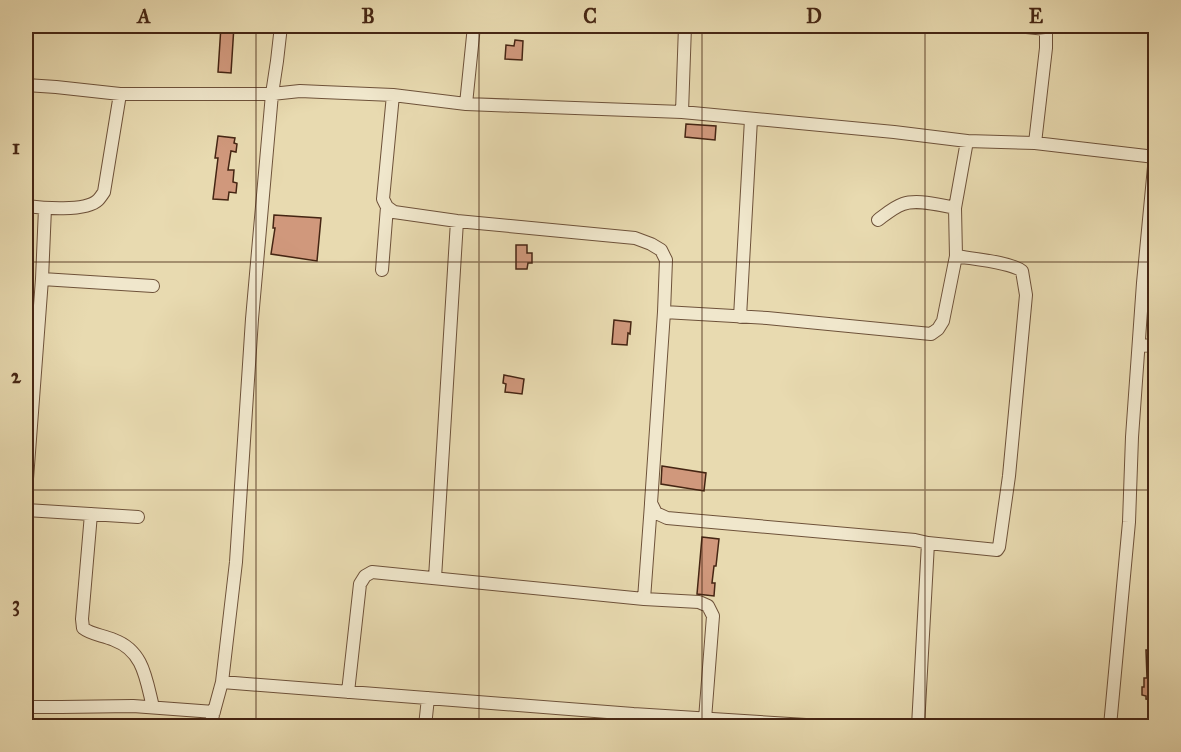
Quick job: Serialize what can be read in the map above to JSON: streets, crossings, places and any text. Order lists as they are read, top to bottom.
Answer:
{
  "grid": {
    "columns": [
      "A",
      "B",
      "C",
      "D",
      "E"
    ],
    "rows": ["1", "2", "3"]
  }
}
